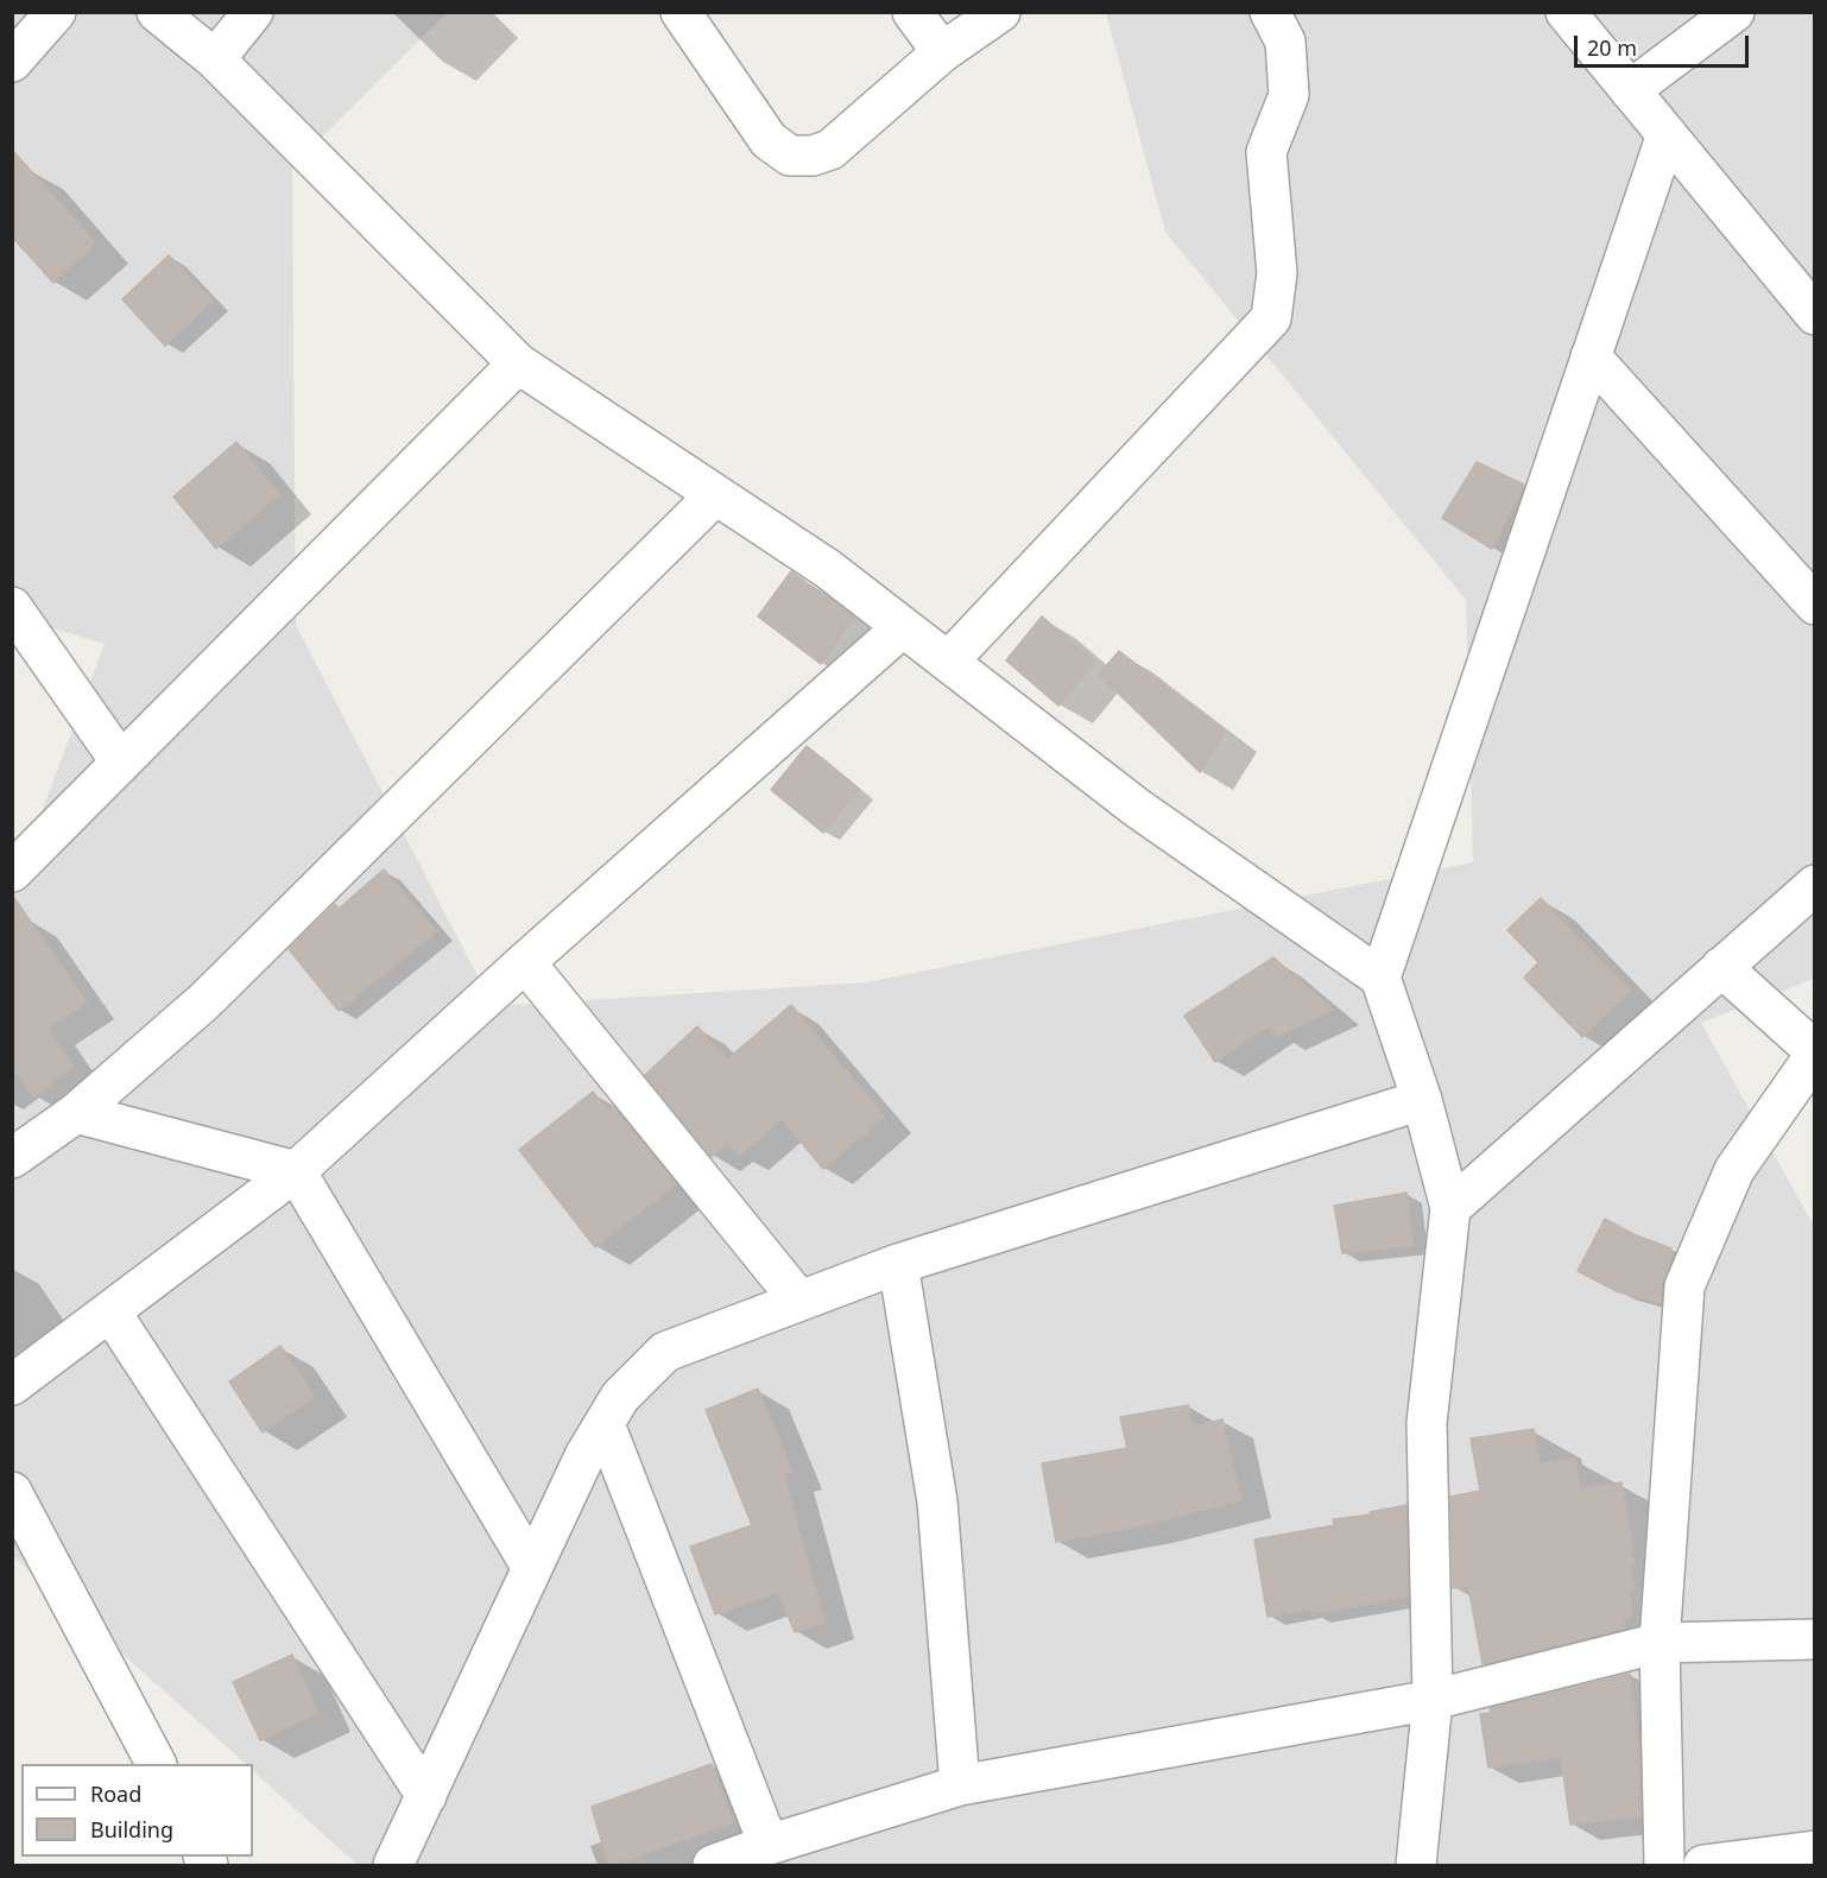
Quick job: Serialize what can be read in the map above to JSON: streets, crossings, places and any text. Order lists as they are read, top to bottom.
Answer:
{
  "legend": ["Road", "Building"],
  "scale_bar": "20 m"
}
